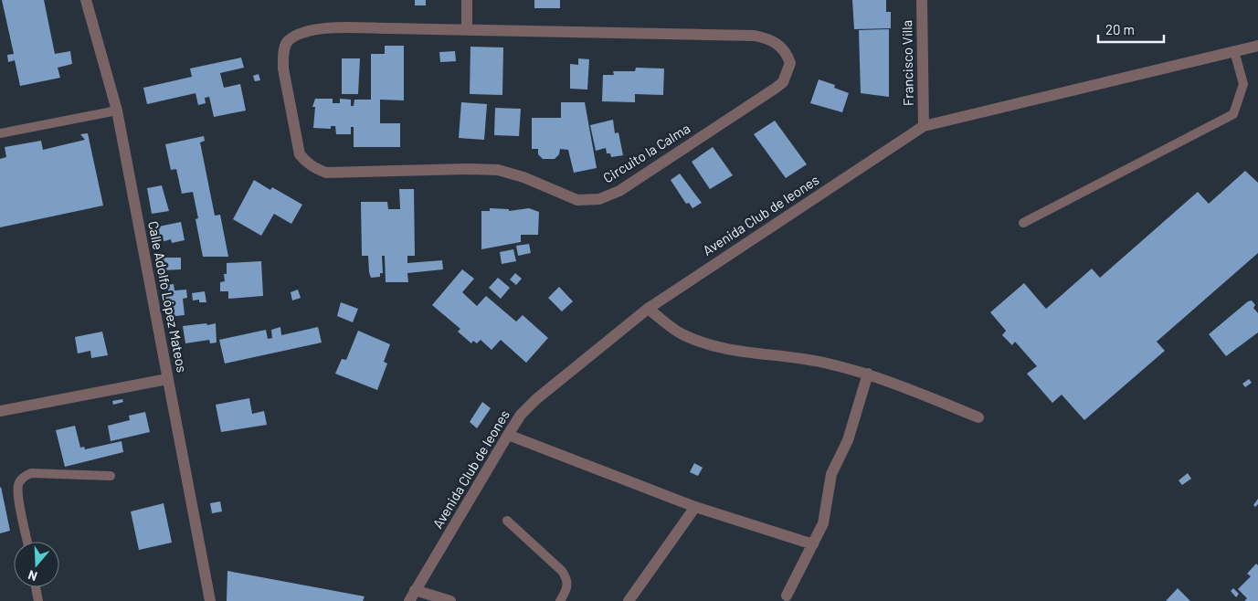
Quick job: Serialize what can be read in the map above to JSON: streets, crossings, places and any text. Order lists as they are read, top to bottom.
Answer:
{
  "streets": {
    "street": [
      "Francisco Villa",
      "Circuito la Calma",
      "Avenida Club de leones",
      "Calle Adolfo López Mateos"
    ]
  },
  "crossings": [
    ["Francisco Villa", "Avenida Club de leones"]
  ],
  "scale_bar": "20 m",
  "north": "bottom"
}
